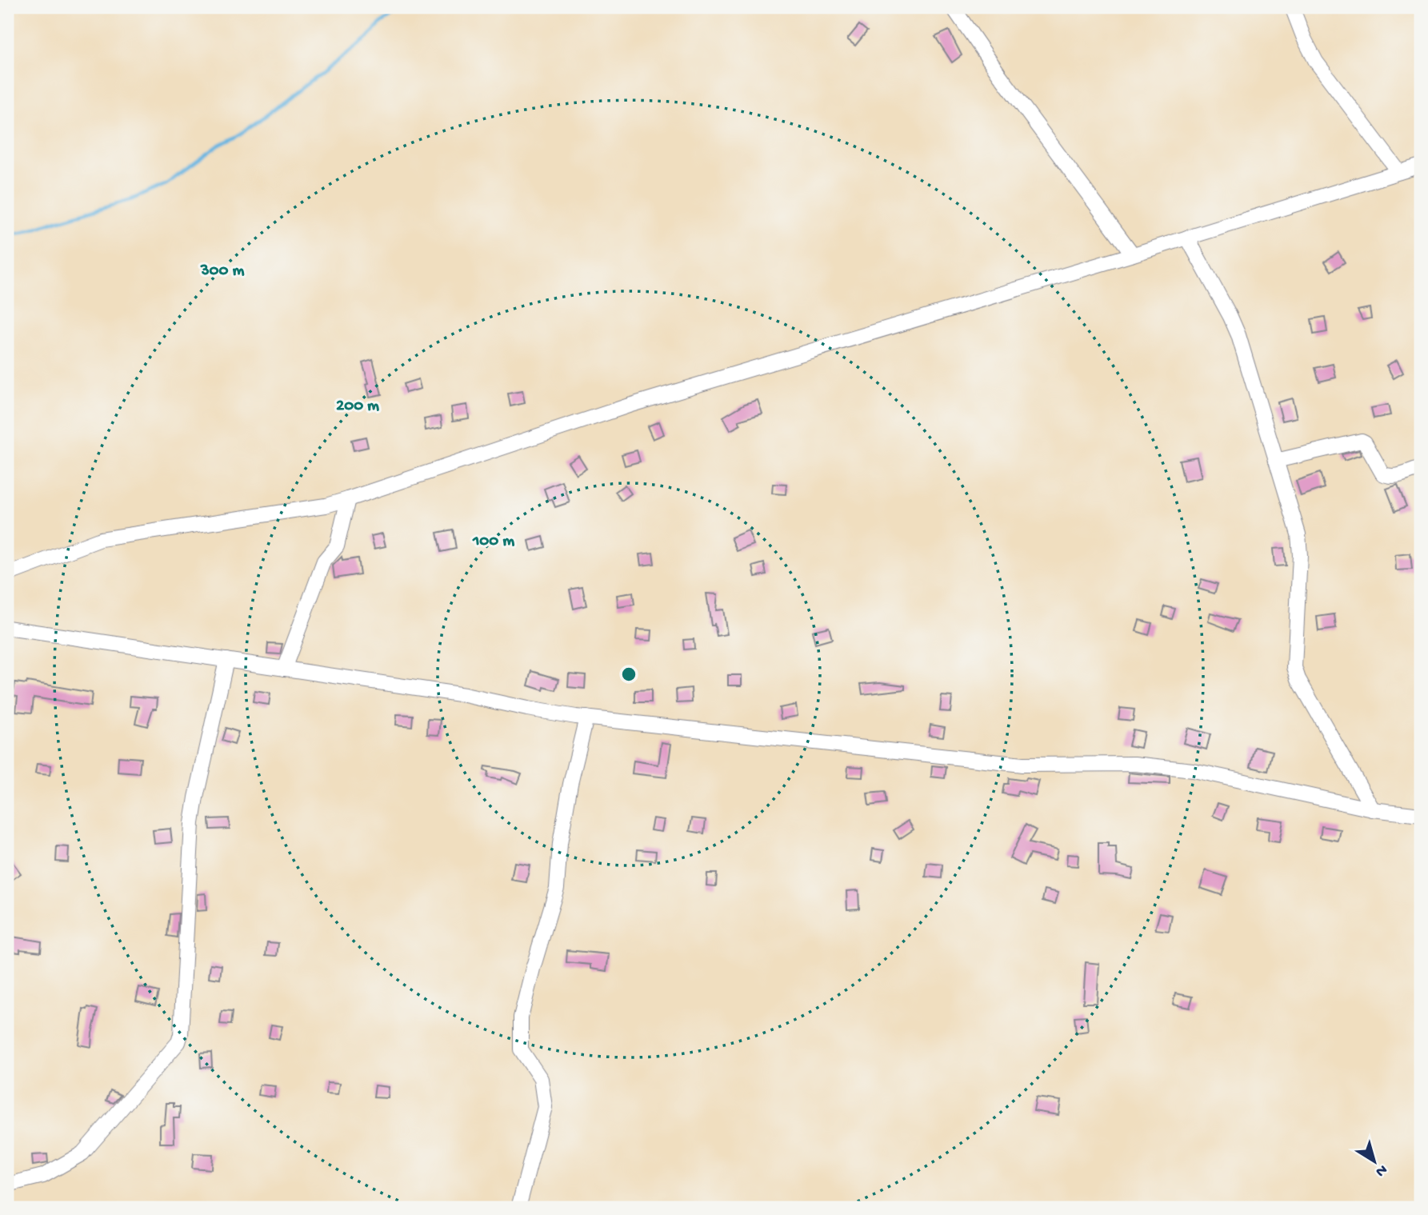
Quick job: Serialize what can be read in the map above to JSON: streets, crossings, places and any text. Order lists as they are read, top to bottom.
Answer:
{
  "north": "bottom right",
  "rings": ["300 m", "200 m", "100 m"]
}
